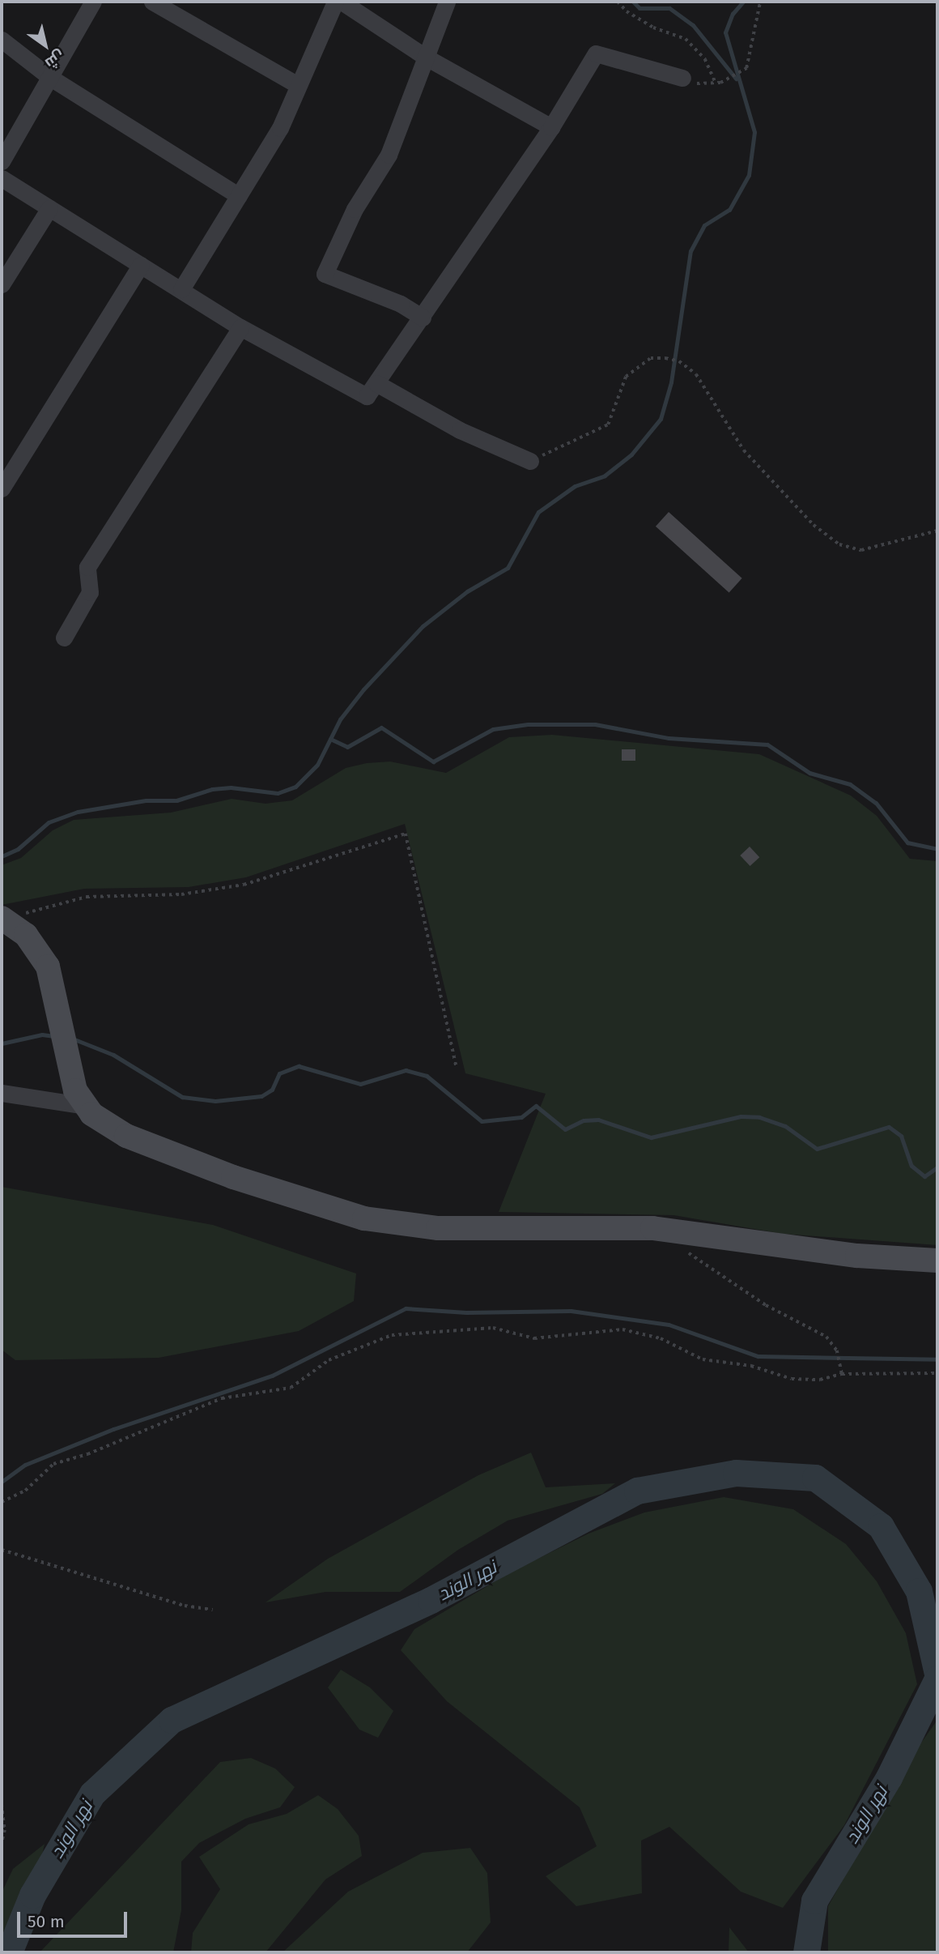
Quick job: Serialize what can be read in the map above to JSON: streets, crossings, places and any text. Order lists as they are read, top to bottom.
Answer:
{
  "water": ["نهر الوند"],
  "scale_bar": "50 m",
  "north": "bottom right"
}
